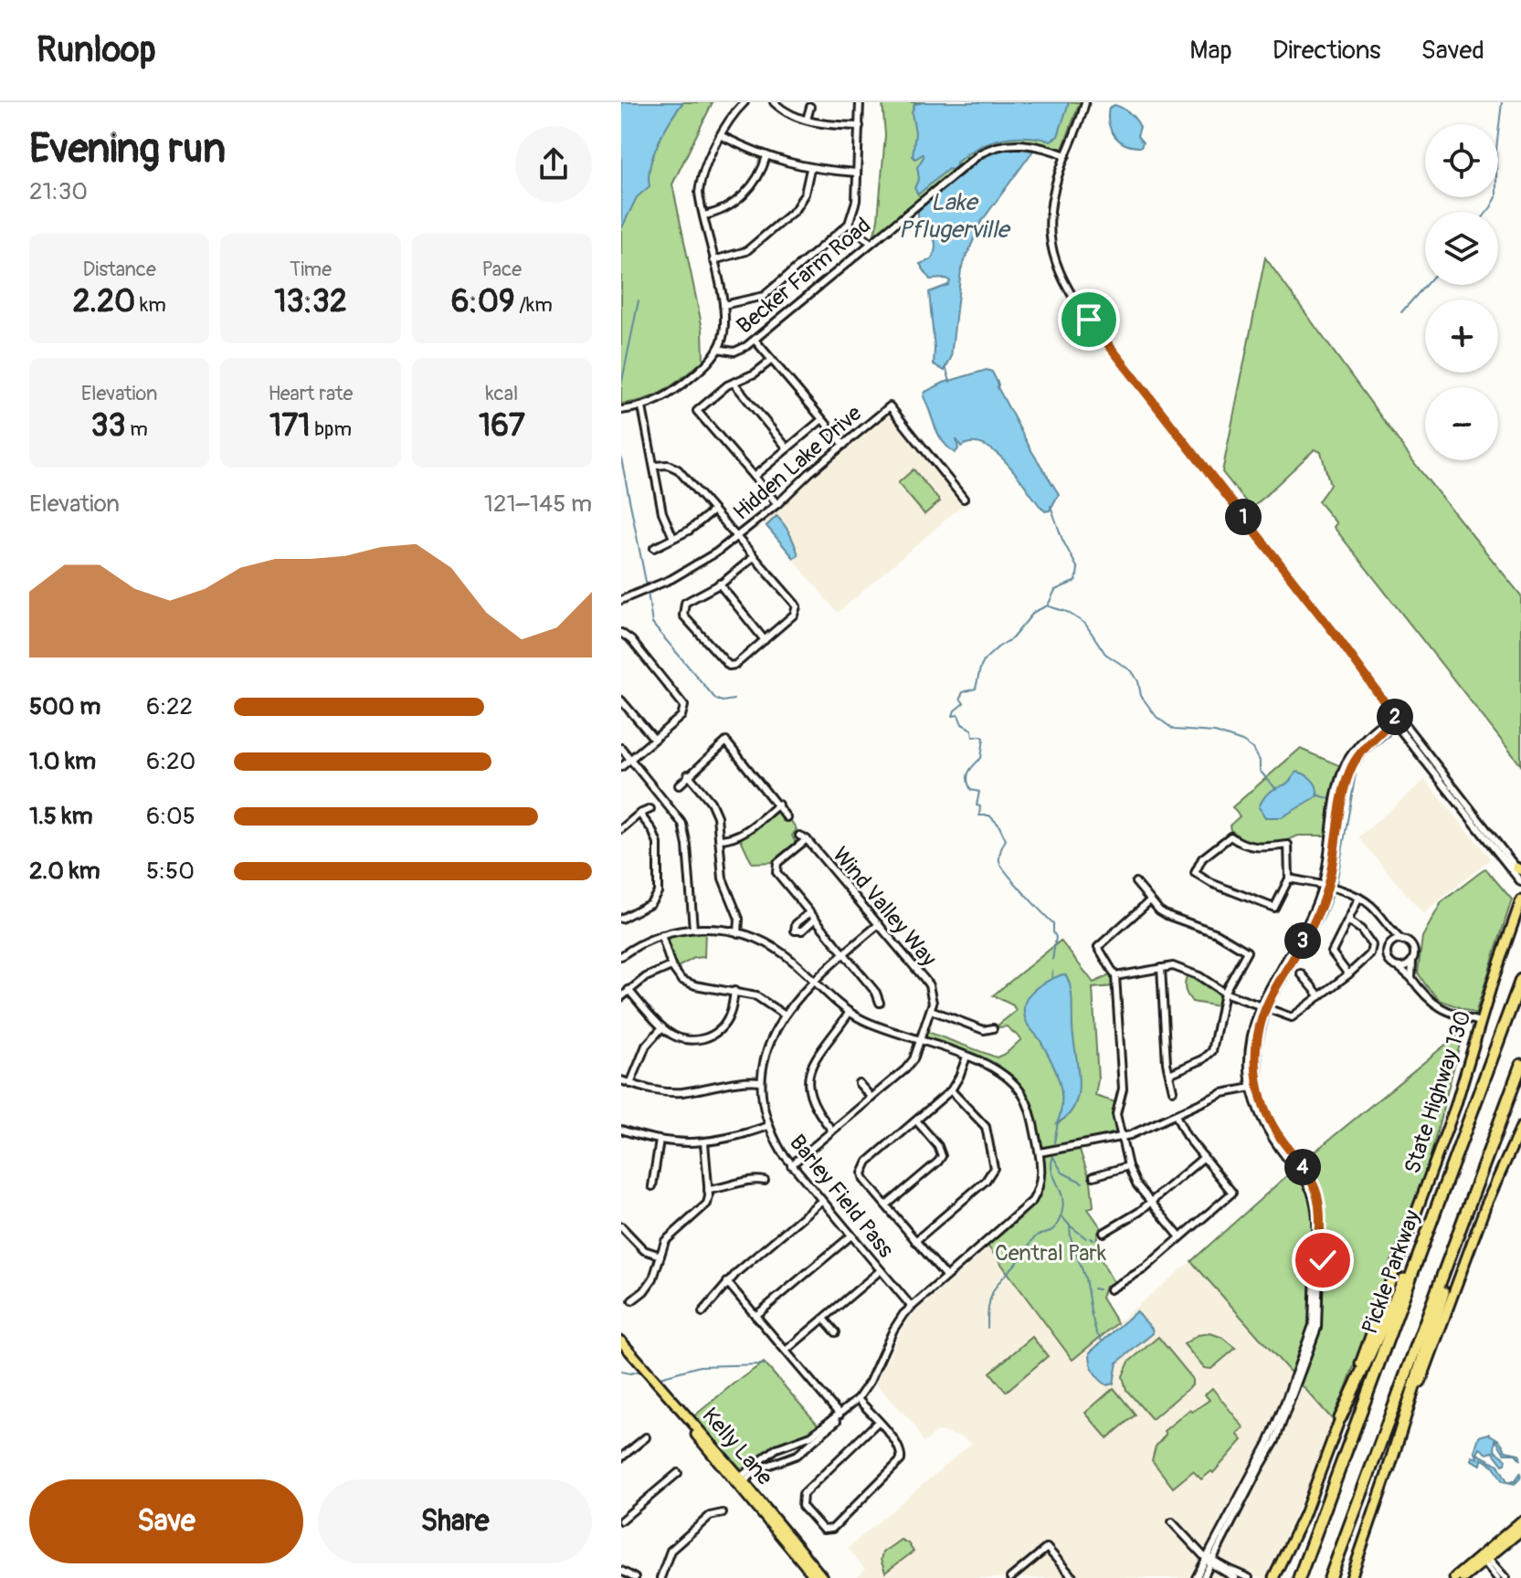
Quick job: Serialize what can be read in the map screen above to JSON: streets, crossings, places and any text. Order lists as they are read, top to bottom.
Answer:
{
  "streets": {
    "highway": ["Pickle Parkway"],
    "main road": ["State Highway 130", "Kelly Lane"],
    "street": [
      "Becker Farm Road",
      "Hidden Lake Drive",
      "Wind Valley Way",
      "Barley Field Pass"
    ]
  },
  "crossings": [
    ["Wind Valley Way", "Barley Field Pass"]
  ],
  "water": ["Lake Pflugerville"],
  "parks": ["Central Park"],
  "page": {
    "header": "Runloop",
    "nav": ["Map", "Directions", "Saved"],
    "heading": ["Evening run", "21:30"],
    "map_buttons": ["+", "−"],
    "stats": [
      ["Distance", "2.20 km"],
      ["Time", "13:32"],
      ["Pace", "6:09 /km"],
      ["Elevation", "33 m"],
      ["Heart rate", "171 bpm"],
      ["kcal", "167"]
    ],
    "chart": ["Elevation", "121–145 m"],
    "pins": [
      "1",
      "2",
      "3",
      "4"
    ],
    "list": [
      {
        "name": "500 m",
        "note": "6:22"
      },
      {
        "name": "1.0 km",
        "note": "6:20"
      },
      {
        "name": "1.5 km",
        "note": "6:05"
      },
      {
        "name": "2.0 km",
        "note": "5:50"
      }
    ],
    "buttons": ["Save", "Share"]
  }
}
